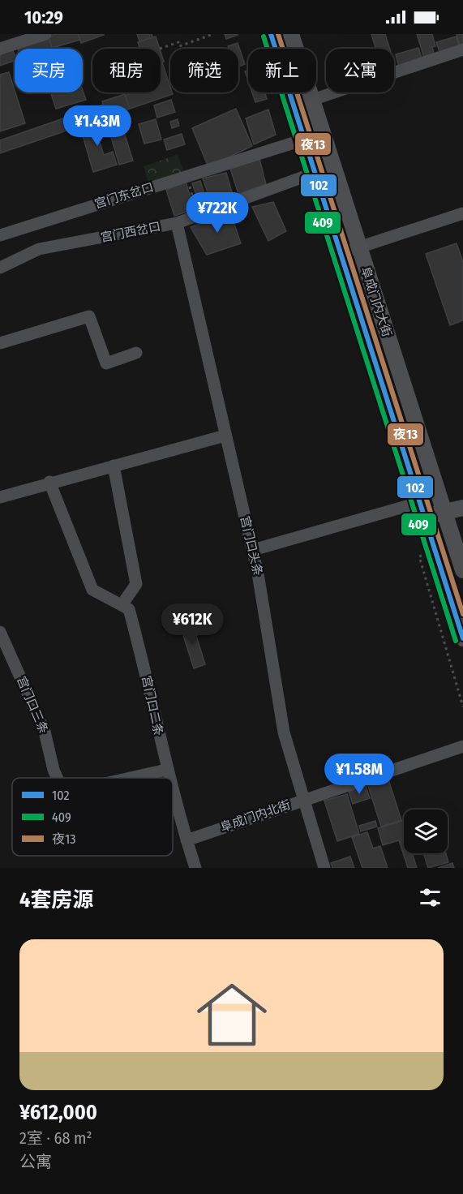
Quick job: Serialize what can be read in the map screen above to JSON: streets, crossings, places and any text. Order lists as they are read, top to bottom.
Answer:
{
  "streets": {
    "main road": ["阜成门内大街"],
    "street": [
      "宫门东岔口",
      "宫门西岔口",
      "宫门口头条",
      "宫门口三条",
      "宫门口二条",
      "阜成门内北街"
    ]
  },
  "crossings": [
    ["宫门东岔口", "阜成门内大街"],
    ["宫门西岔口", "阜成门内大街"],
    ["宫门西岔口", "宫门口头条"],
    ["宫门口头条", "阜成门内北街"],
    ["宫门口三条", "宫门口二条"],
    ["宫门口二条", "阜成门内北街"]
  ],
  "lines": ["transit line 102", "transit line 夜13", "transit line 409"],
  "legend": ["102", "409", "夜13"],
  "page": {
    "status": "10:29",
    "chip": [
      "买房",
      "租房",
      "筛选",
      "新上",
      "公寓"
    ],
    "price": [
      "¥1.43M",
      "¥722K",
      "¥612K",
      "¥1.58M"
    ],
    "heading": "4套房源",
    "list": [
      {
        "name": "¥612,000",
        "note": "2室 · 68 m² · 公寓"
      }
    ]
  }
}
